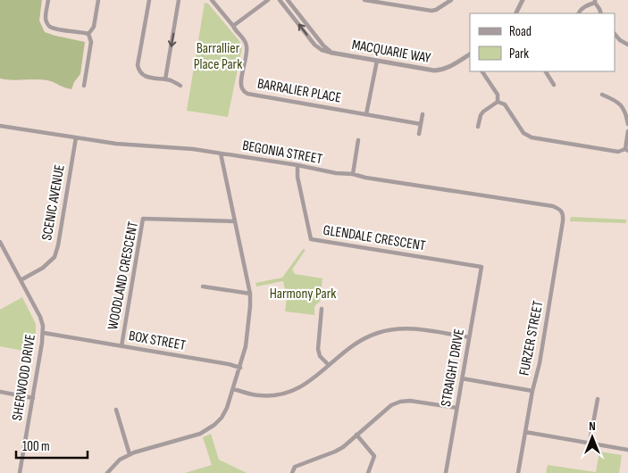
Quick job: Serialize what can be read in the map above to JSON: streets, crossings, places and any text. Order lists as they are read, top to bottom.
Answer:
{
  "streets": {
    "street": [
      "MACQUARIE WAY",
      "BARRALIER PLACE",
      "BEGONIA STREET",
      "SCENIC AVENUE",
      "GLENDALE CRESCENT",
      "WOODLAND CRESCENT",
      "FURZER STREET",
      "BOX STREET",
      "STRAIGHT DRIVE",
      "SHERWOOD DRIVE"
    ]
  },
  "crossings": [
    ["BEGONIA STREET", "SCENIC AVENUE"],
    ["BEGONIA STREET", "GLENDALE CRESCENT"],
    ["BEGONIA STREET", "FURZER STREET"],
    ["SCENIC AVENUE", "SHERWOOD DRIVE"],
    ["GLENDALE CRESCENT", "STRAIGHT DRIVE"],
    ["WOODLAND CRESCENT", "BOX STREET"],
    ["BOX STREET", "SHERWOOD DRIVE"]
  ],
  "parks": ["Barrallier Place Park", "Harmony Park"],
  "legend": ["Road", "Park"],
  "scale_bar": "100 m",
  "north": "top"
}
